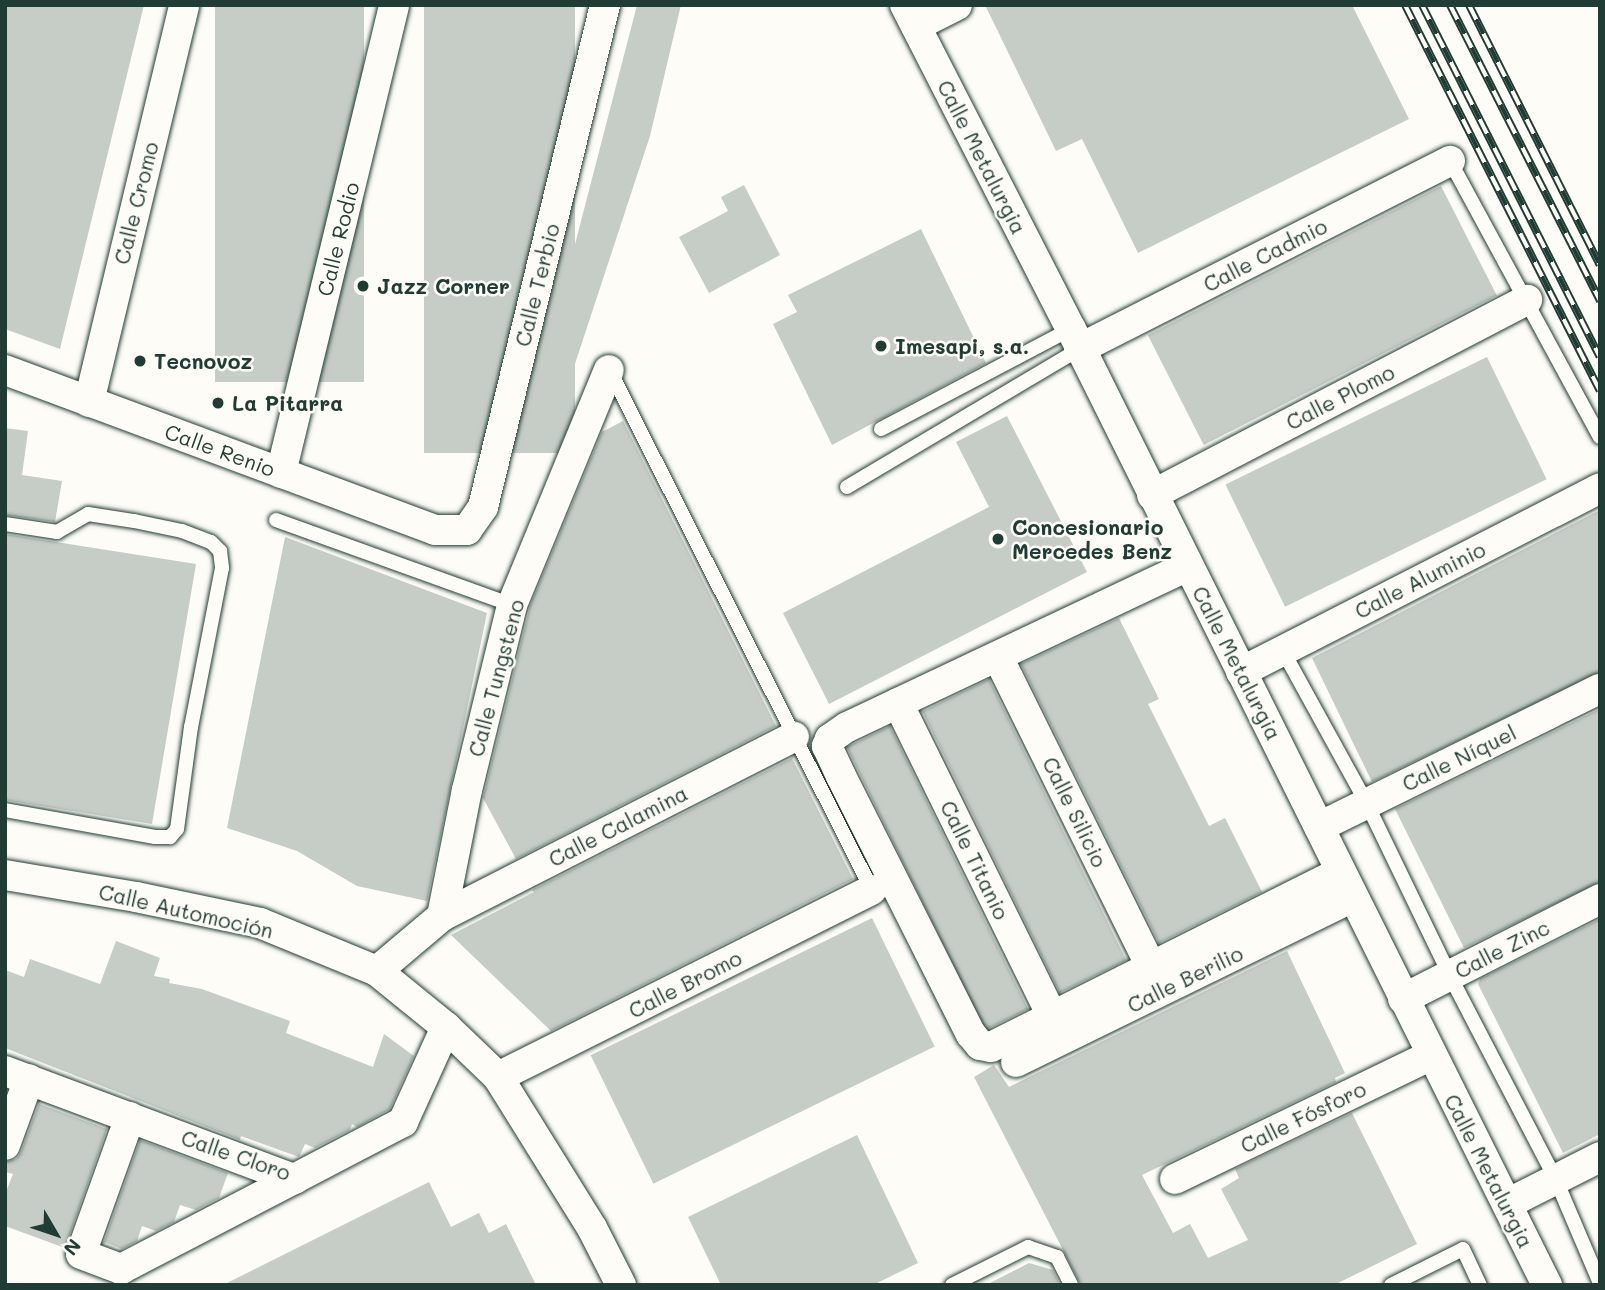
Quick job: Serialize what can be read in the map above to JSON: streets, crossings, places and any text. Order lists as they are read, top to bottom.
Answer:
{
  "streets": {
    "street": [
      "Calle Metalurgia",
      "Calle Cromo",
      "Calle Rodio",
      "Calle Cadmio",
      "Calle Terbio",
      "Calle Plomo",
      "Calle Renio",
      "Calle Aluminio",
      "Calle Tungsteno",
      "Calle Níquel",
      "Calle Silicio",
      "Calle Calamina",
      "Calle Titanio",
      "Calle Automoción",
      "Calle Zinc",
      "Calle Berilio",
      "Calle Bromo",
      "Calle Fósforo",
      "Calle Cloro"
    ]
  },
  "crossings": [
    ["Calle Metalurgia", "Calle Cadmio"],
    ["Calle Metalurgia", "Calle Plomo"],
    ["Calle Metalurgia", "Calle Aluminio"],
    ["Calle Metalurgia", "Calle Níquel"],
    ["Calle Metalurgia", "Calle Zinc"],
    ["Calle Metalurgia", "Calle Berilio"],
    ["Calle Metalurgia", "Calle Fósforo"],
    ["Calle Cromo", "Calle Renio"],
    ["Calle Rodio", "Calle Renio"],
    ["Calle Terbio", "Calle Renio"],
    ["Calle Tungsteno", "Calle Calamina"],
    ["Calle Automoción", "Calle Bromo"],
    ["Calle Automoción", "Calle Cloro"]
  ],
  "places": [
    "Jazz Corner",
    "Imesapi, s.a.",
    "Tecnovoz",
    "La Pitarra",
    "Concesionario Mercedes Benz"
  ],
  "north": "bottom right"
}
